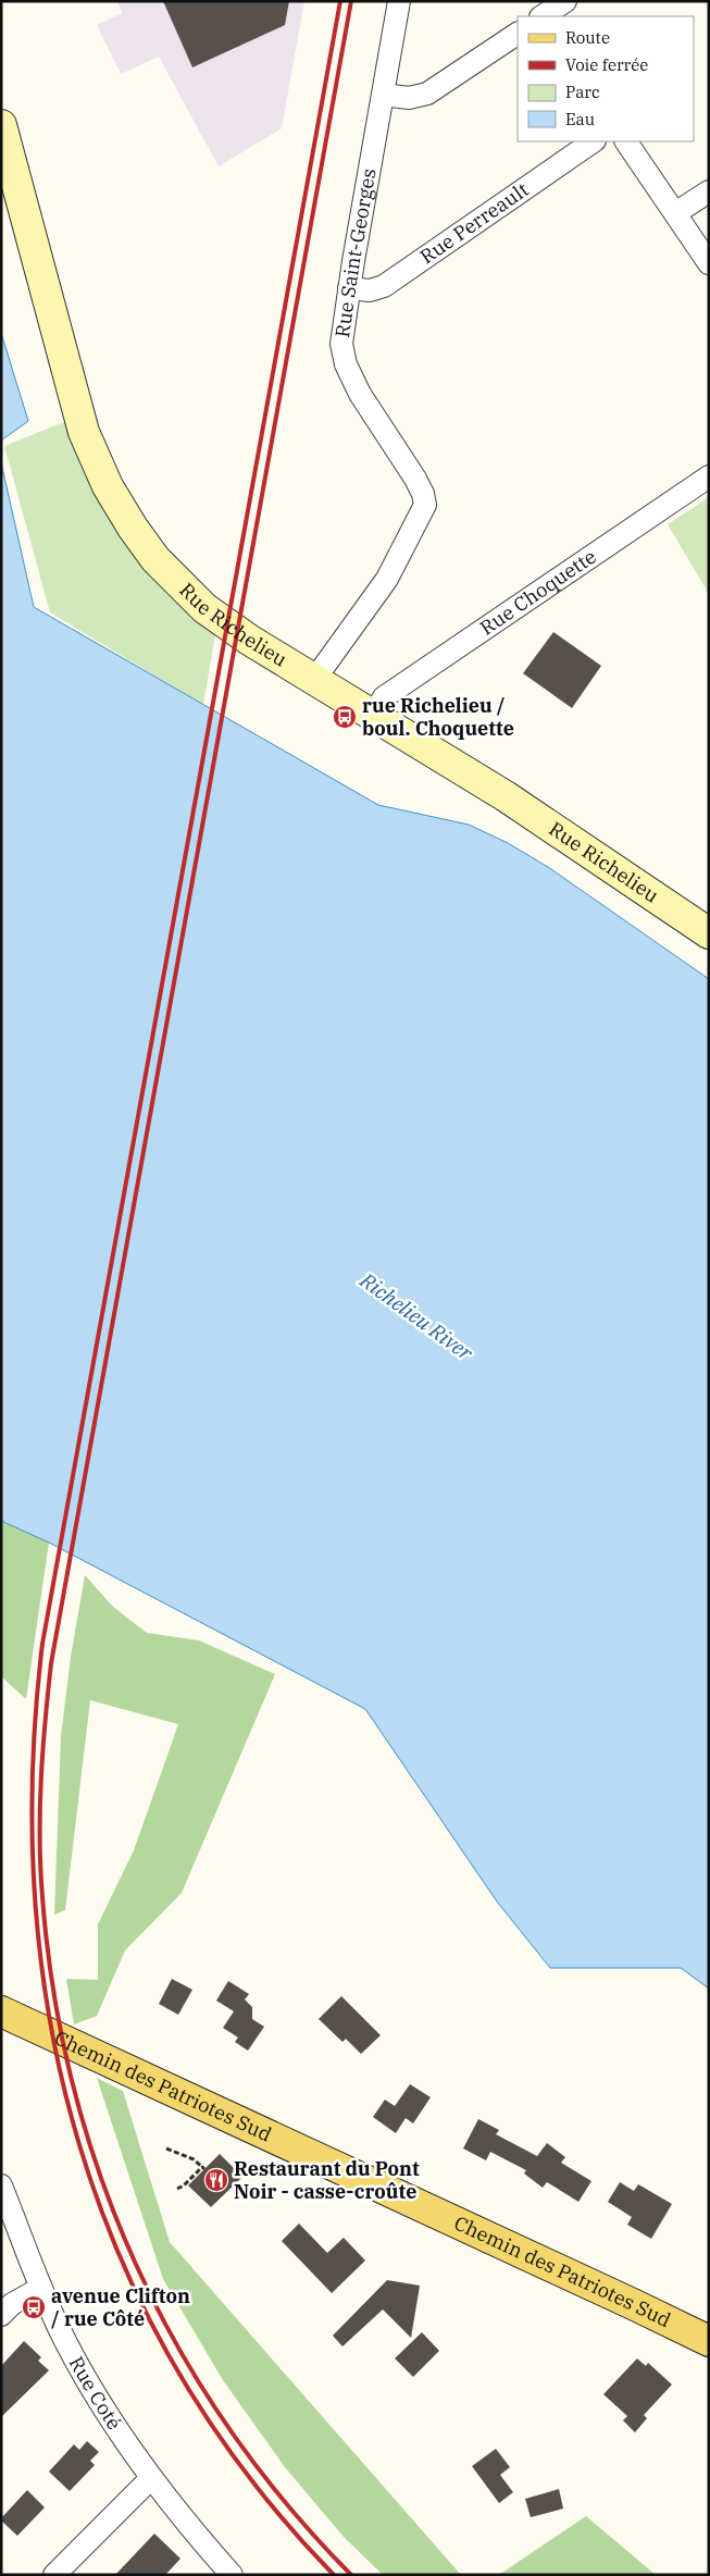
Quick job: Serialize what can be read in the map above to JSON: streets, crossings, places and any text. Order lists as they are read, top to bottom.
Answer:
{
  "streets": {
    "main road": ["Rue Richelieu", "Chemin des Patriotes Sud"],
    "street": [
      "Rue Perreault",
      "Rue Saint-Georges",
      "Rue Choquette",
      "Rue Coté"
    ]
  },
  "crossings": [
    ["Rue Perreault", "Rue Saint-Georges"],
    ["Rue Saint-Georges", "Rue Richelieu"],
    ["Rue Choquette", "Rue Richelieu"]
  ],
  "water": ["Richelieu River"],
  "places": {
    "bus stop": ["rue Richelieu / boul. Choquette", "avenue Clifton / rue Côté"],
    "restaurant": ["Restaurant du Pont Noir - casse-croûte"]
  },
  "legend": [
    "Route",
    "Voie ferrée",
    "Parc",
    "Eau"
  ]
}
